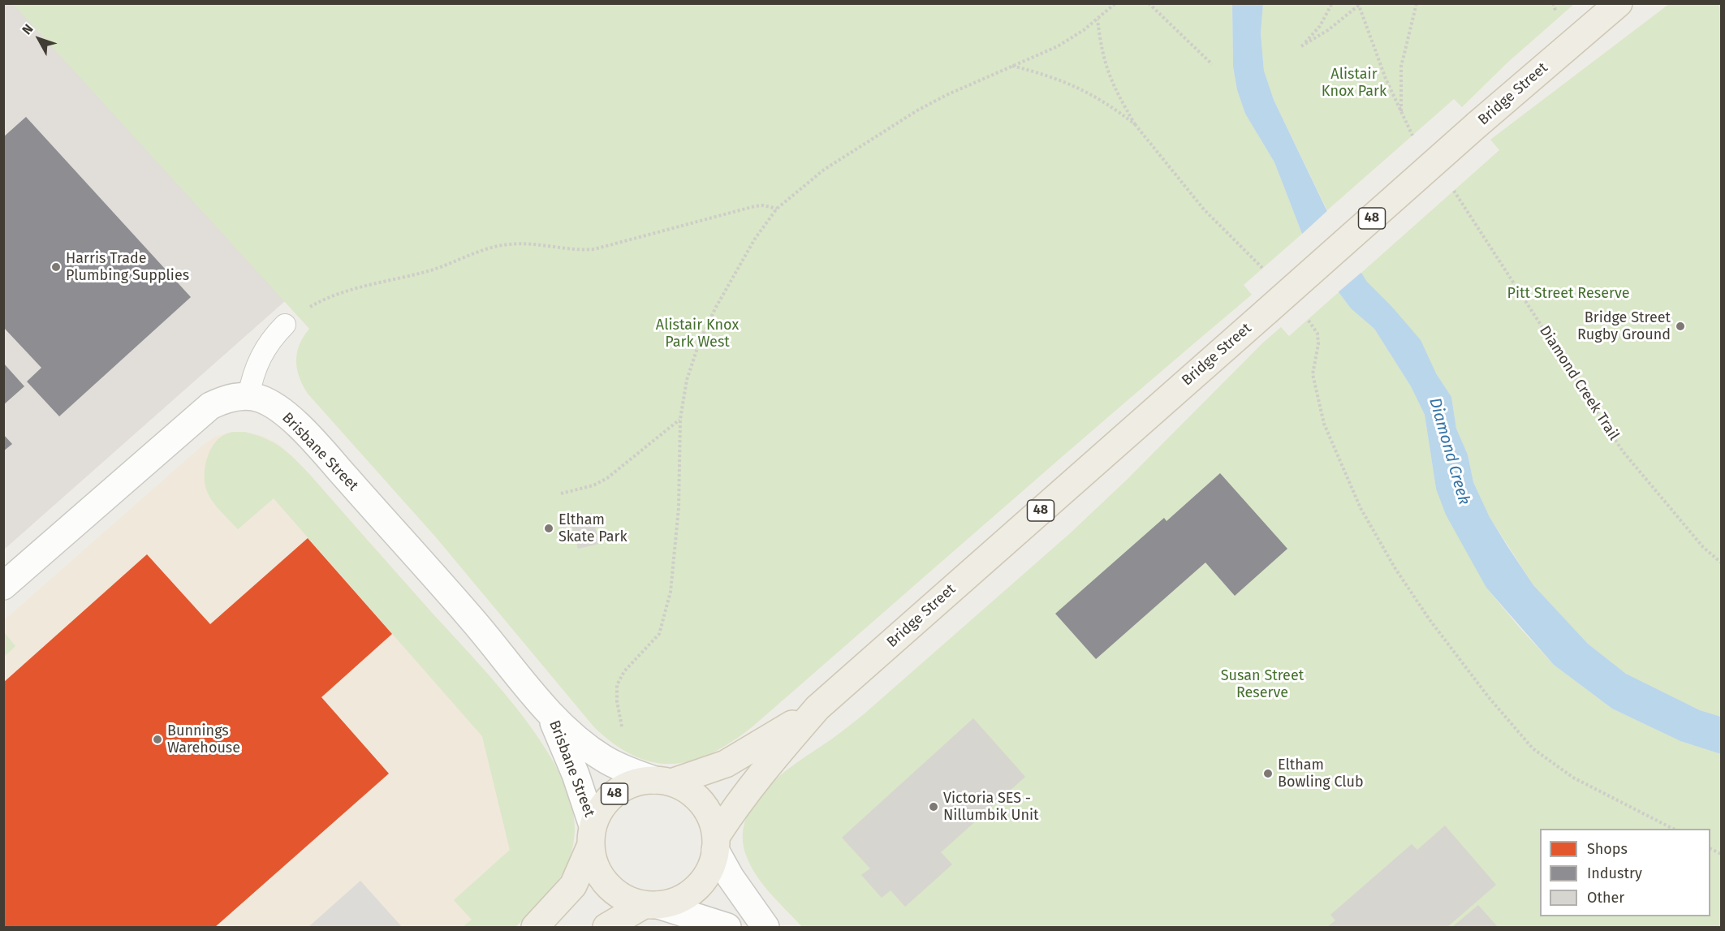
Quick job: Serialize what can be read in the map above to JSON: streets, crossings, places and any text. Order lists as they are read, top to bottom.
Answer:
{
  "streets": {
    "main road": ["Bridge Street", "48"],
    "street": ["Brisbane Street"],
    "path": ["Diamond Creek Trail"]
  },
  "crossings": [
    ["Bridge Street", "48"],
    ["Bridge Street", "Brisbane Street"],
    ["48", "Brisbane Street"]
  ],
  "water": ["Diamond Creek"],
  "parks": [
    "Alistair Knox Park",
    "Pitt Street Reserve",
    "Alistair Knox Park West",
    "Susan Street Reserve"
  ],
  "places": [
    "Harris Trade Plumbing Supplies",
    "Bridge Street Rugby Ground",
    "Eltham Skate Park",
    "Bunnings Warehouse",
    "Eltham Bowling Club",
    "Victoria SES - Nillumbik Unit"
  ],
  "legend": ["Shops", "Industry", "Other"],
  "north": "top left"
}
